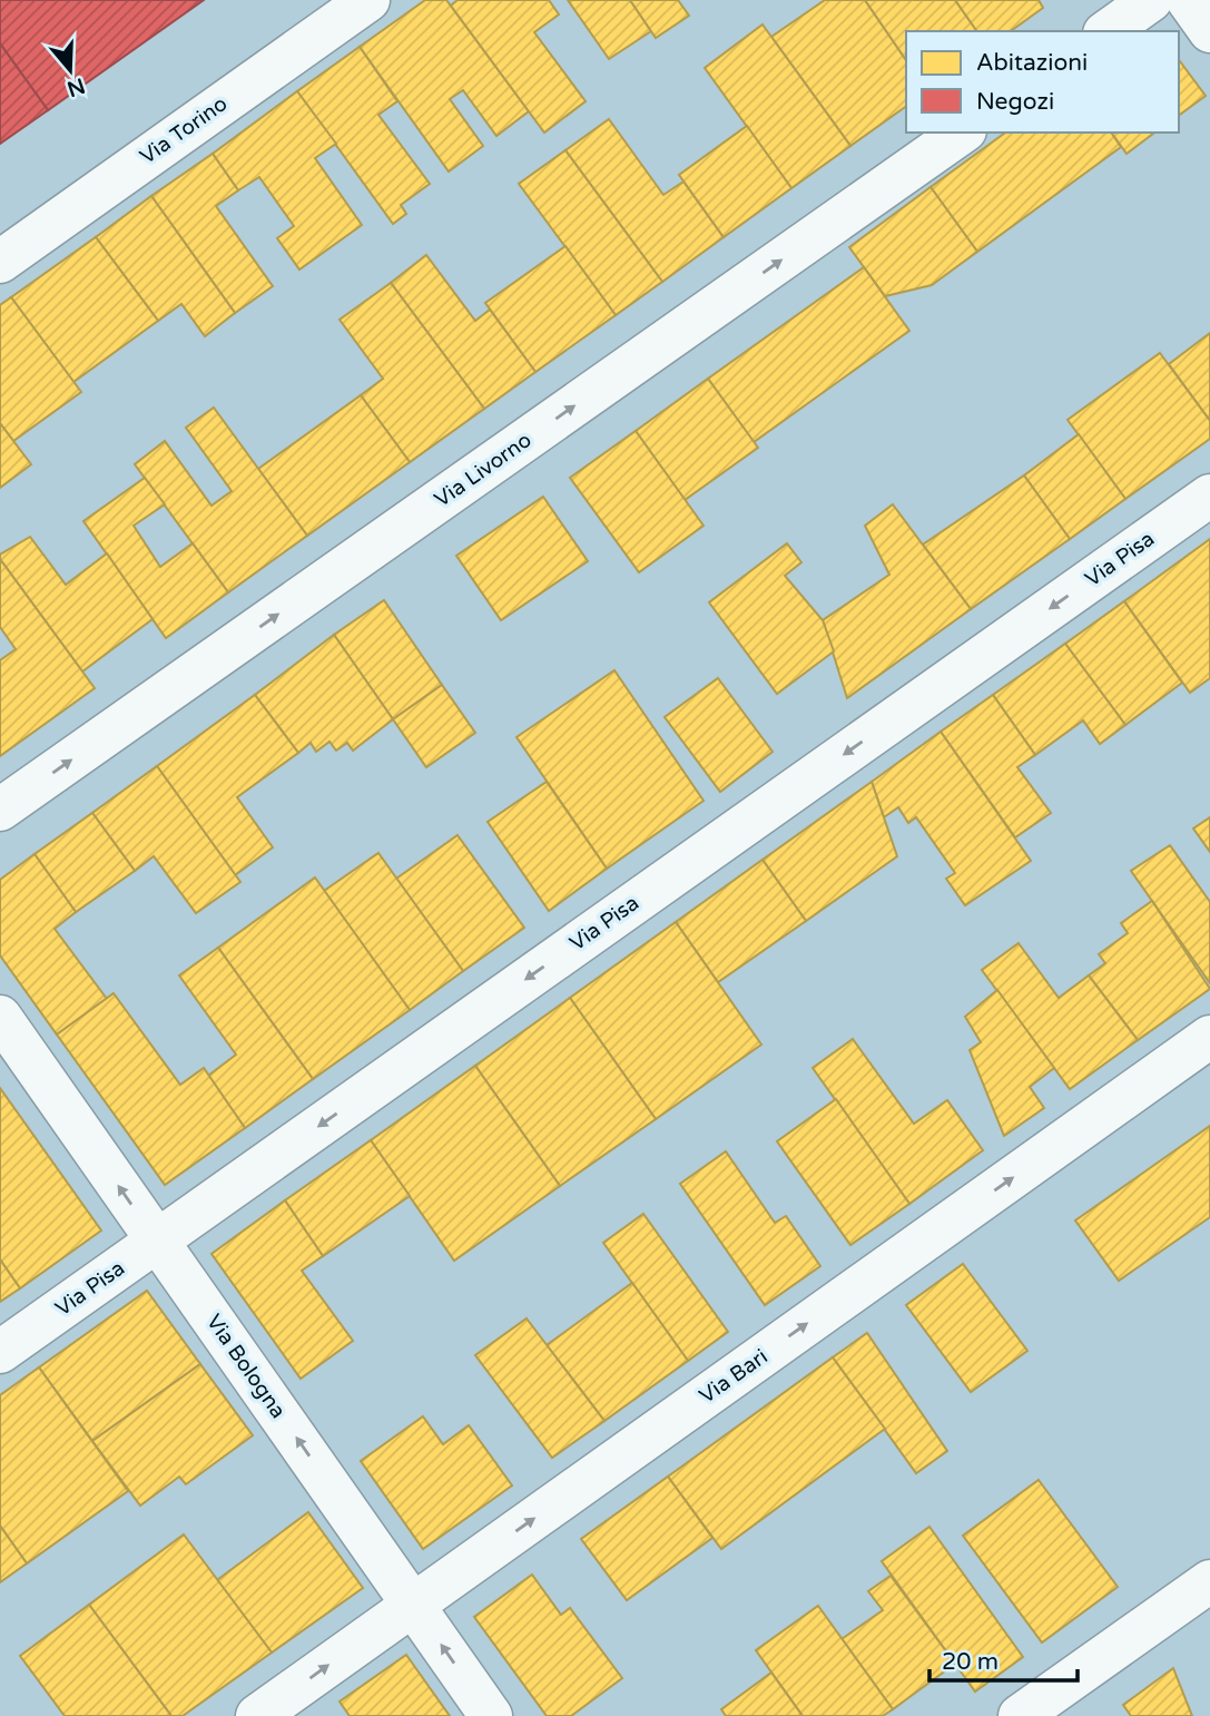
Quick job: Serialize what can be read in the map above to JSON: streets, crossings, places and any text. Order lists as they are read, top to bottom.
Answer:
{
  "streets": {
    "street": [
      "Via Torino",
      "Via Livorno",
      "Via Pisa",
      "Via Bologna",
      "Via Bari"
    ]
  },
  "crossings": [
    ["Via Pisa", "Via Bologna"],
    ["Via Bologna", "Via Bari"]
  ],
  "one_way": [
    "Via Livorno",
    "Via Pisa",
    "Via Bologna",
    "Via Bari"
  ],
  "legend": ["Abitazioni", "Negozi"],
  "scale_bar": "20 m",
  "north": "bottom"
}
